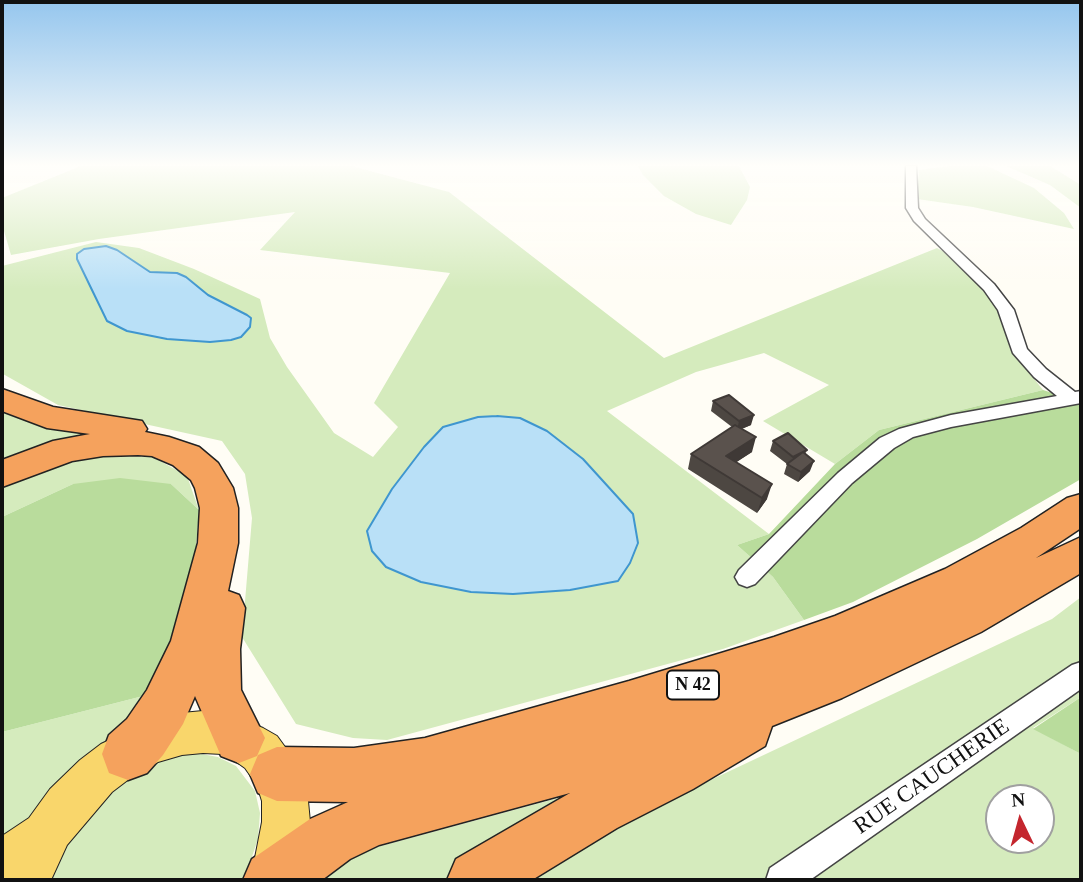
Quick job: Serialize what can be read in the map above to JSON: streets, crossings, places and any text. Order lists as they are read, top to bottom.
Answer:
{
  "streets": {
    "highway": ["N 42"],
    "street": ["RUE CAUCHERIE"]
  },
  "north": "top"
}
